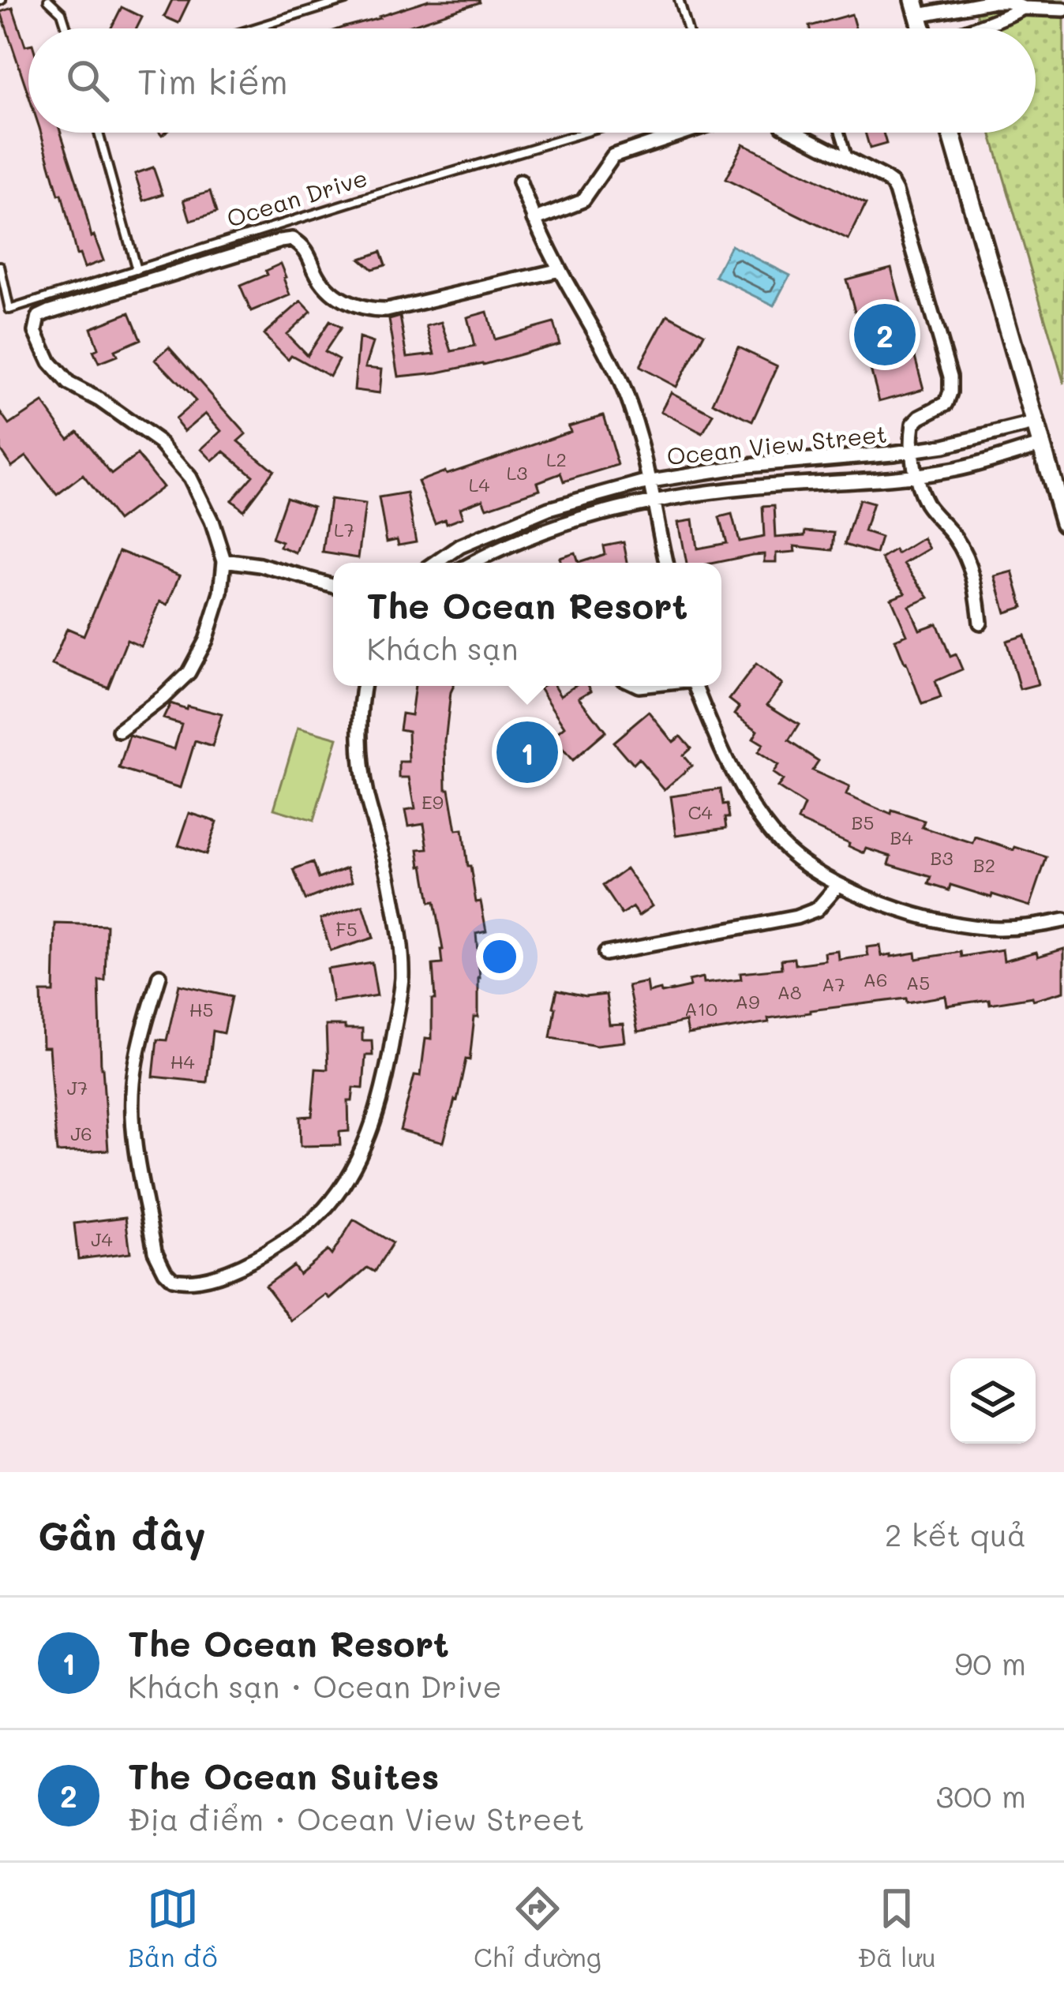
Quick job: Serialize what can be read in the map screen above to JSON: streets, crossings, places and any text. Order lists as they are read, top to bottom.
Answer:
{
  "streets": {
    "street": ["Ocean Drive", "Ocean View Street"]
  },
  "house_numbers": [
    "L2",
    "L3",
    "L4",
    "L7",
    "E9",
    "C4",
    "B5",
    "B4",
    "B3",
    "B2",
    "F5",
    "A6",
    "A5",
    "A7",
    "A8",
    "A9",
    "A10",
    "H5",
    "H4",
    "J7",
    "J6",
    "J4"
  ],
  "page": {
    "search": "Tìm kiếm",
    "pins": ["2", "1"],
    "popup": ["The Ocean Resort", "Khách sạn"],
    "heading": ["Gần đây", "2 kết quả"],
    "list": [
      {
        "mark": "1",
        "name": "The Ocean Resort",
        "note": "Khách sạn · Ocean Drive",
        "value": "90 m"
      },
      {
        "mark": "2",
        "name": "The Ocean Suites",
        "note": "Địa điểm · Ocean View Street",
        "value": "300 m"
      }
    ],
    "nav": ["Bản đồ", "Chỉ đường", "Đã lưu"]
  }
}
